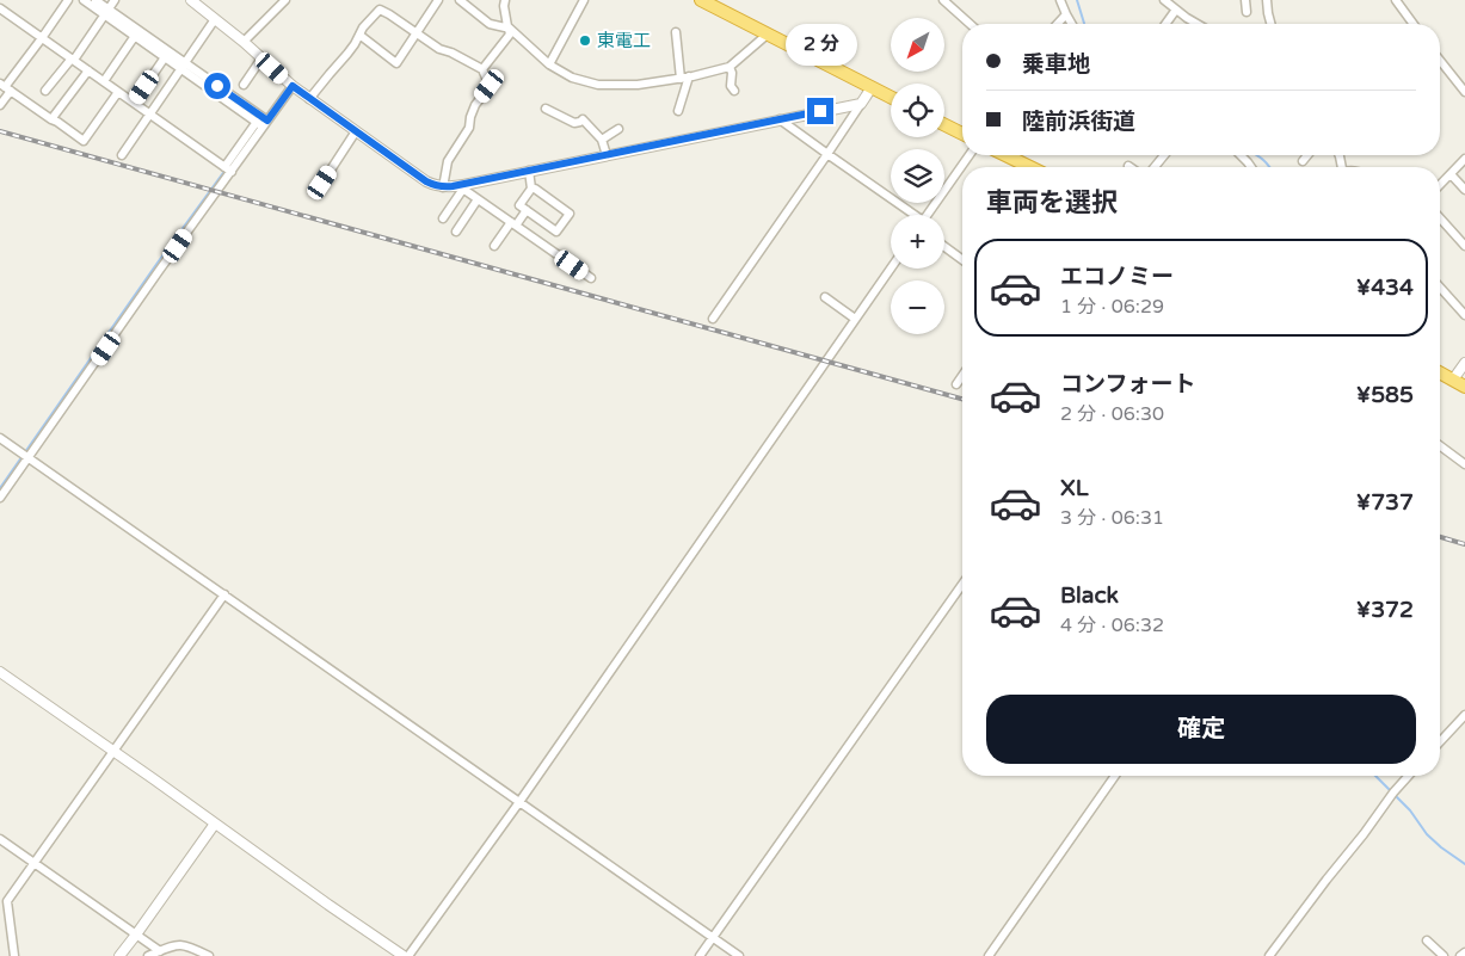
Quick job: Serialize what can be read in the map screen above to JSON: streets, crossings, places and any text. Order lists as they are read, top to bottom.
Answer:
{
  "places": ["東電工"],
  "north": "bottom left",
  "page": {
    "map_buttons": ["+", "−"],
    "bubble": "2 分",
    "banner": ["乗車地", "陸前浜街道"],
    "heading": "車両を選択",
    "list": [
      {
        "name": "エコノミー",
        "note": "1 分 · 06:29",
        "value": "¥434"
      },
      {
        "name": "コンフォート",
        "note": "2 分 · 06:30",
        "value": "¥585"
      },
      {
        "name": "XL",
        "note": "3 分 · 06:31",
        "value": "¥737"
      },
      {
        "name": "Black",
        "note": "4 分 · 06:32",
        "value": "¥372"
      }
    ],
    "buttons": "確定"
  }
}
